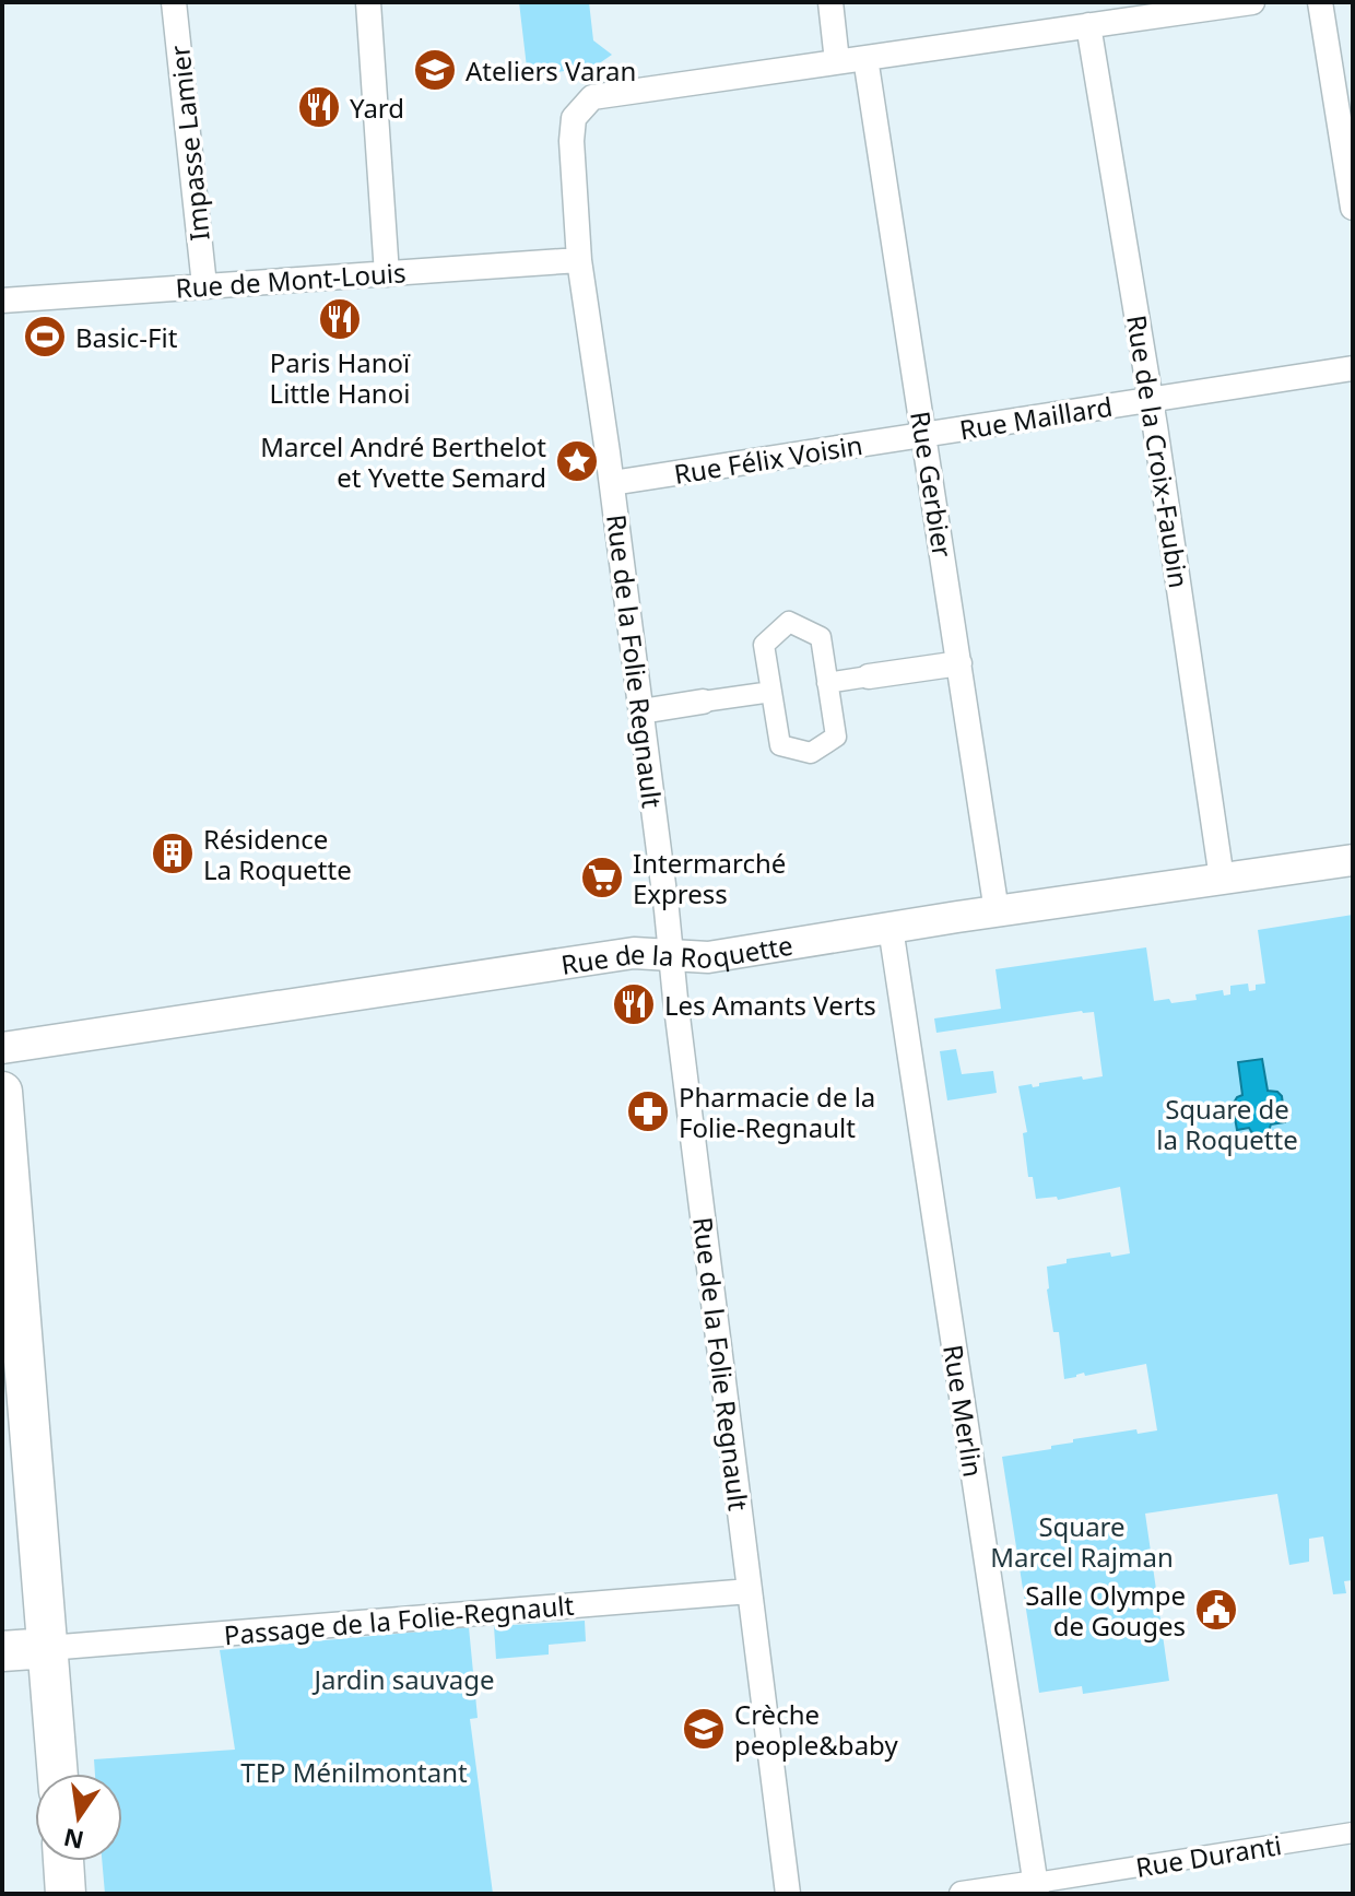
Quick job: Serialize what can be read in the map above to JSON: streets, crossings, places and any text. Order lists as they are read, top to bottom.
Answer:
{
  "streets": {
    "street": [
      "Impasse Lamier",
      "Rue de Mont-Louis",
      "Rue Maillard",
      "Rue de la Croix-Faubin",
      "Rue Félix Voisin",
      "Rue Gerbier",
      "Rue de la Folie Regnault",
      "Rue de la Roquette",
      "Rue Merlin",
      "Passage de la Folie-Regnault",
      "Rue Duranti"
    ]
  },
  "crossings": [
    ["Impasse Lamier", "Rue de Mont-Louis"],
    ["Rue de Mont-Louis", "Rue de la Folie Regnault"],
    ["Rue Maillard", "Rue de la Croix-Faubin"],
    ["Rue Maillard", "Rue Félix Voisin"],
    ["Rue Maillard", "Rue Gerbier"],
    ["Rue de la Croix-Faubin", "Rue de la Folie Regnault"],
    ["Rue de la Croix-Faubin", "Rue de la Roquette"],
    ["Rue Félix Voisin", "Rue Gerbier"],
    ["Rue Félix Voisin", "Rue de la Folie Regnault"],
    ["Rue Gerbier", "Rue de la Folie Regnault"],
    ["Rue Gerbier", "Rue de la Roquette"],
    ["Rue de la Folie Regnault", "Rue de la Roquette"],
    ["Rue de la Folie Regnault", "Passage de la Folie-Regnault"],
    ["Rue de la Roquette", "Rue Merlin"],
    ["Rue Merlin", "Rue Duranti"]
  ],
  "parks": [
    "Square de la Roquette",
    "Square Marcel Rajman",
    "Jardin sauvage",
    "TEP Ménilmontant"
  ],
  "places": {
    "school or university": ["Ateliers Varan", "Crèche people&baby"],
    "restaurant": ["Yard", "Paris Hanoï Little Hanoi", "Les Amants Verts"],
    "sports": ["Basic-Fit"],
    "place": ["Marcel André Berthelot et Yvette Semard"],
    "building": ["Résidence La Roquette"],
    "supermarket": ["Intermarché Express"],
    "pharmacy": ["Pharmacie de la Folie-Regnault"],
    "public building": ["Salle Olympe de Gouges"]
  },
  "north": "bottom"
}
